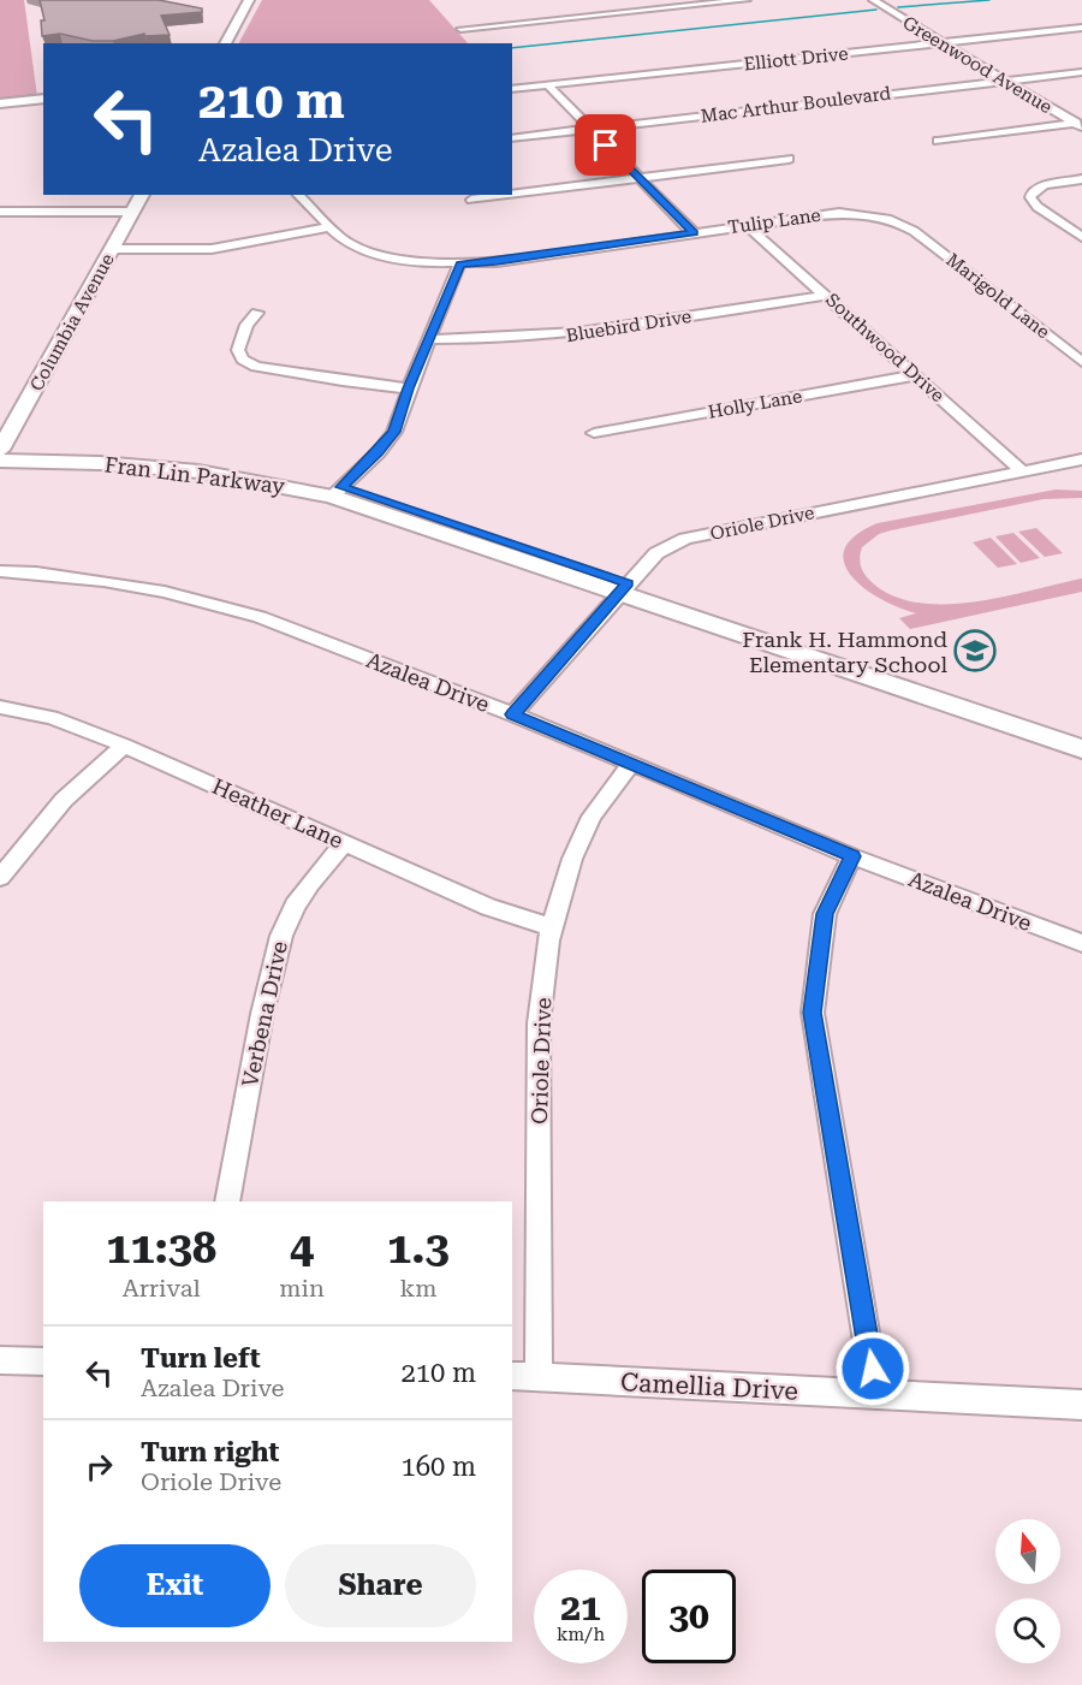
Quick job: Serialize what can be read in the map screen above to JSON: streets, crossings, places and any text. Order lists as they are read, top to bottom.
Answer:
{
  "streets": {
    "street": [
      "Elliott Drive",
      "Greenwood Avenue",
      "Mac Arthur Boulevard",
      "Tulip Lane",
      "Marigold Lane",
      "Columbia Avenue",
      "Bluebird Drive",
      "Southwood Drive",
      "Holly Lane",
      "Fran Lin Parkway",
      "Oriole Drive",
      "Azalea Drive",
      "Heather Lane",
      "Verbena Drive",
      "Camellia Drive"
    ]
  },
  "crossings": [
    ["Elliott Drive", "Greenwood Avenue"],
    ["Greenwood Avenue", "Mac Arthur Boulevard"],
    ["Tulip Lane", "Marigold Lane"],
    ["Tulip Lane", "Southwood Drive"],
    ["Columbia Avenue", "Fran Lin Parkway"],
    ["Bluebird Drive", "Southwood Drive"],
    ["Southwood Drive", "Holly Lane"],
    ["Southwood Drive", "Oriole Drive"],
    ["Fran Lin Parkway", "Oriole Drive"],
    ["Oriole Drive", "Azalea Drive"],
    ["Oriole Drive", "Heather Lane"],
    ["Oriole Drive", "Camellia Drive"],
    ["Heather Lane", "Verbena Drive"]
  ],
  "places": {
    "school or university": ["Frank H. Hammond Elementary School"]
  },
  "north": "top",
  "page": {
    "turn": ["210 m", "Azalea Drive"],
    "eta": [
      "11:38",
      "Arrival",
      "4",
      "min",
      "1.3",
      "km"
    ],
    "list": [
      {
        "name": "Turn left",
        "note": "Azalea Drive",
        "value": "210 m"
      },
      {
        "name": "Turn right",
        "note": "Oriole Drive",
        "value": "160 m"
      }
    ],
    "buttons": ["Exit", "Share"],
    "speed": "21 km/h",
    "limit": "30"
  }
}
